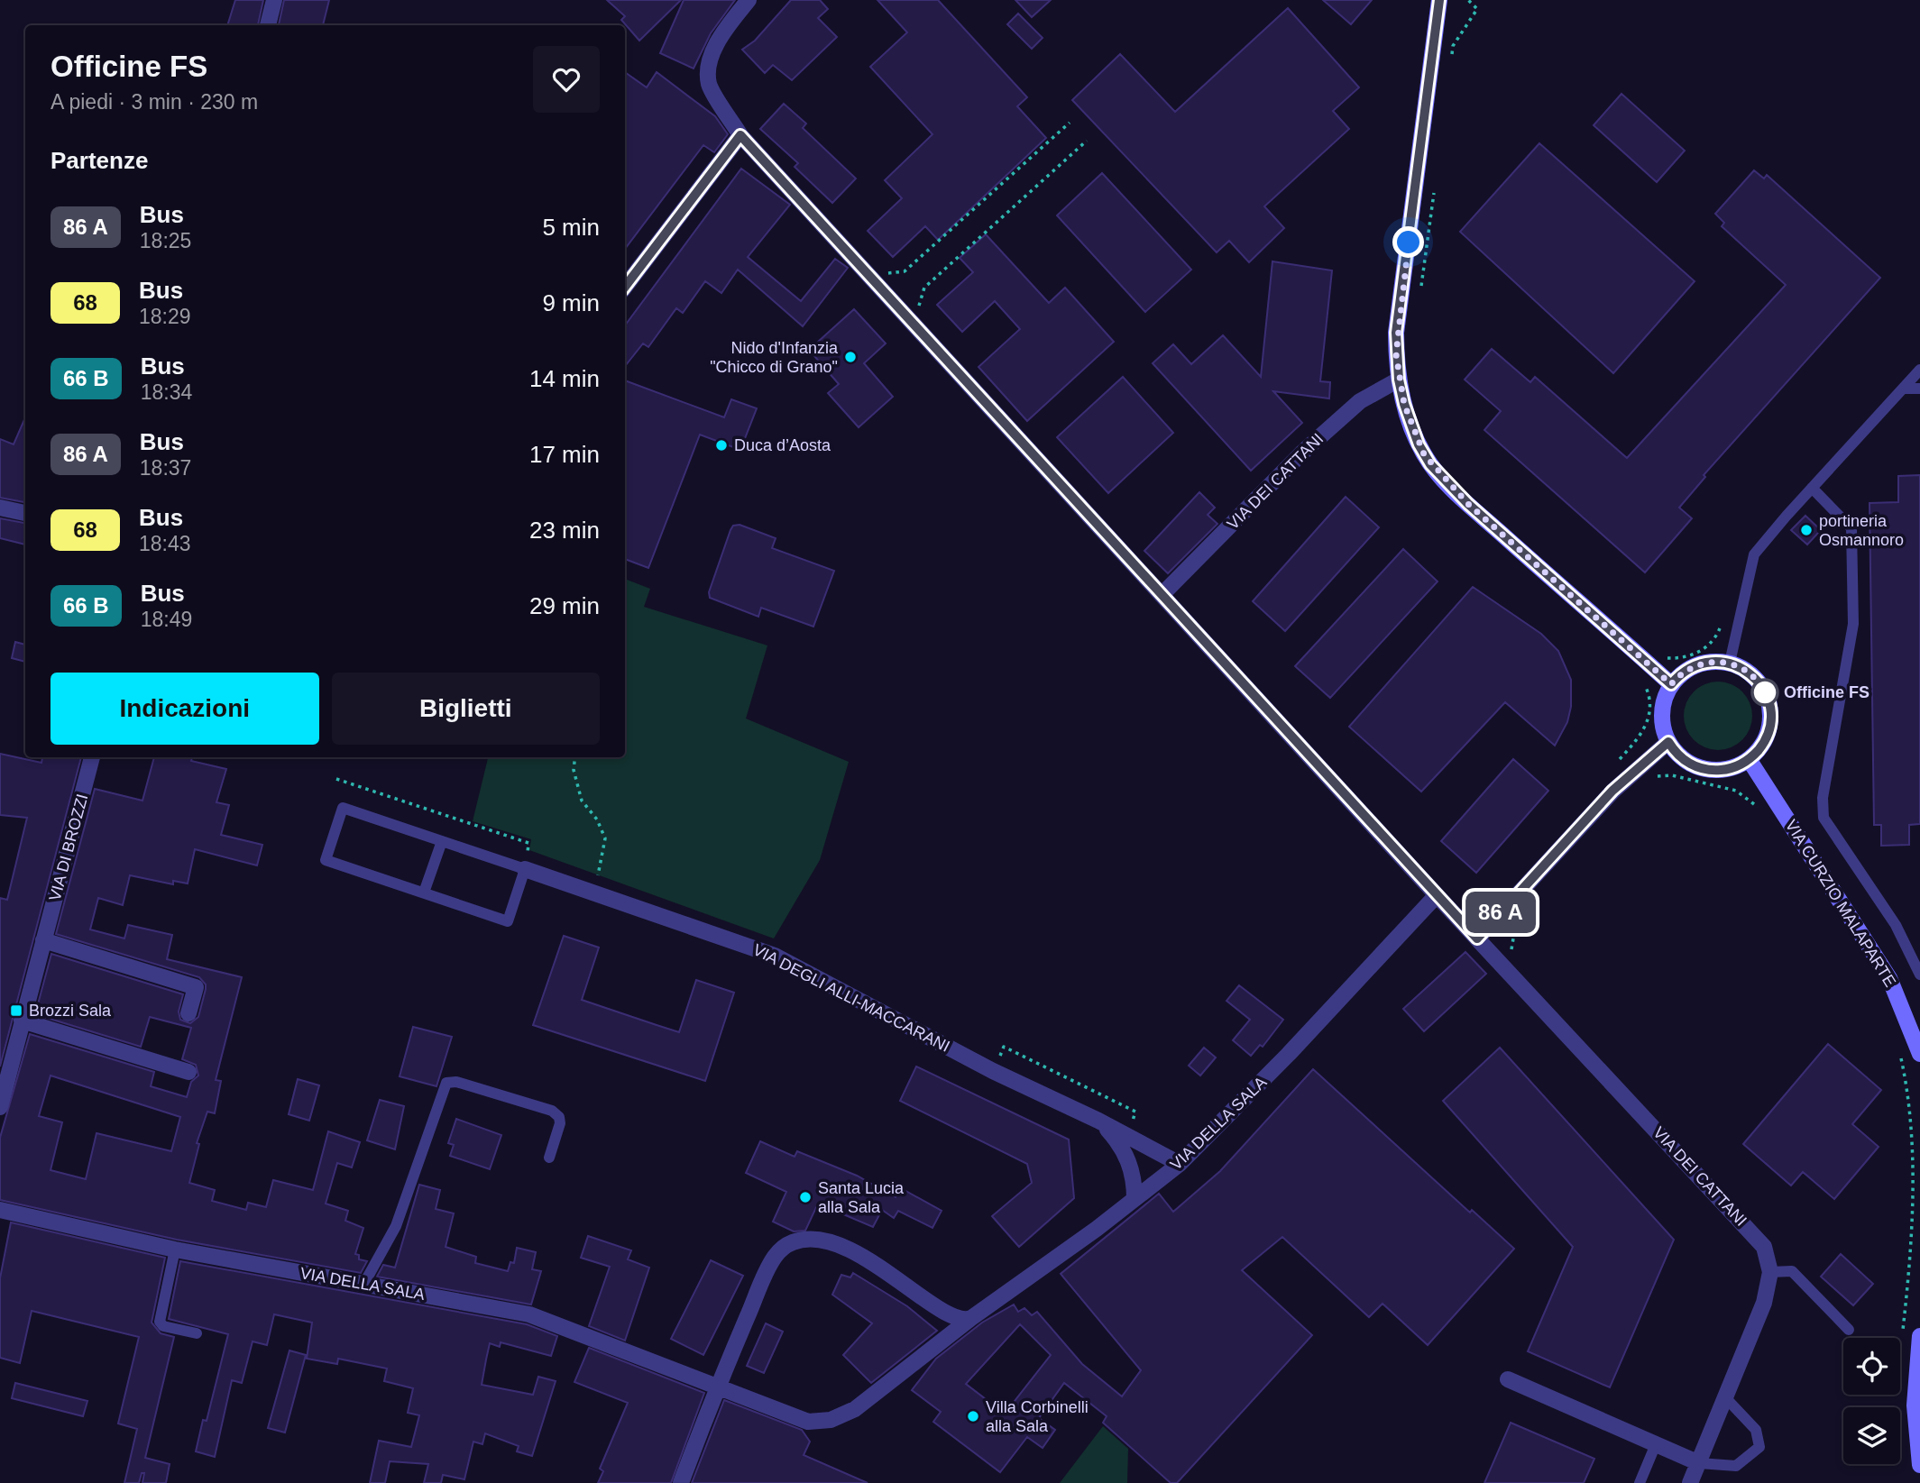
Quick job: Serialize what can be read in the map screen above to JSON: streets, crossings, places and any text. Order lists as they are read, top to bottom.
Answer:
{
  "streets": {
    "street": [
      "VIA DEI CATTANI",
      "VIA DI BROZZI",
      "VIA CURZIO MALAPARTE",
      "VIA DEGLI ALLI-MACCARANI",
      "VIA DELLA SALA"
    ]
  },
  "crossings": [
    ["VIA DEI CATTANI", "VIA DELLA SALA"],
    ["VIA DEGLI ALLI-MACCARANI", "VIA DELLA SALA"]
  ],
  "places": {
    "other": [
      "Nido d'Infanzia \"Chicco di Grano\"",
      "Duca d’Aosta",
      "portineria Osmannoro",
      "Officine FS",
      "Santa Lucia alla Sala",
      "Villa Corbinelli alla Sala"
    ],
    "transit": ["Brozzi Sala"]
  },
  "page": {
    "on_map": "86 A",
    "heading": [
      ["Officine FS", "A piedi · 3 min · 230 m"],
      "Partenze"
    ],
    "list": [
      {
        "mark": "86 A",
        "name": "Bus",
        "note": "18:25",
        "value": "5 min"
      },
      {
        "mark": "68",
        "name": "Bus",
        "note": "18:29",
        "value": "9 min"
      },
      {
        "mark": "66 B",
        "name": "Bus",
        "note": "18:34",
        "value": "14 min"
      },
      {
        "mark": "86 A",
        "name": "Bus",
        "note": "18:37",
        "value": "17 min"
      },
      {
        "mark": "68",
        "name": "Bus",
        "note": "18:43",
        "value": "23 min"
      },
      {
        "mark": "66 B",
        "name": "Bus",
        "note": "18:49",
        "value": "29 min"
      }
    ],
    "buttons": ["Indicazioni", "Biglietti"]
  }
}
